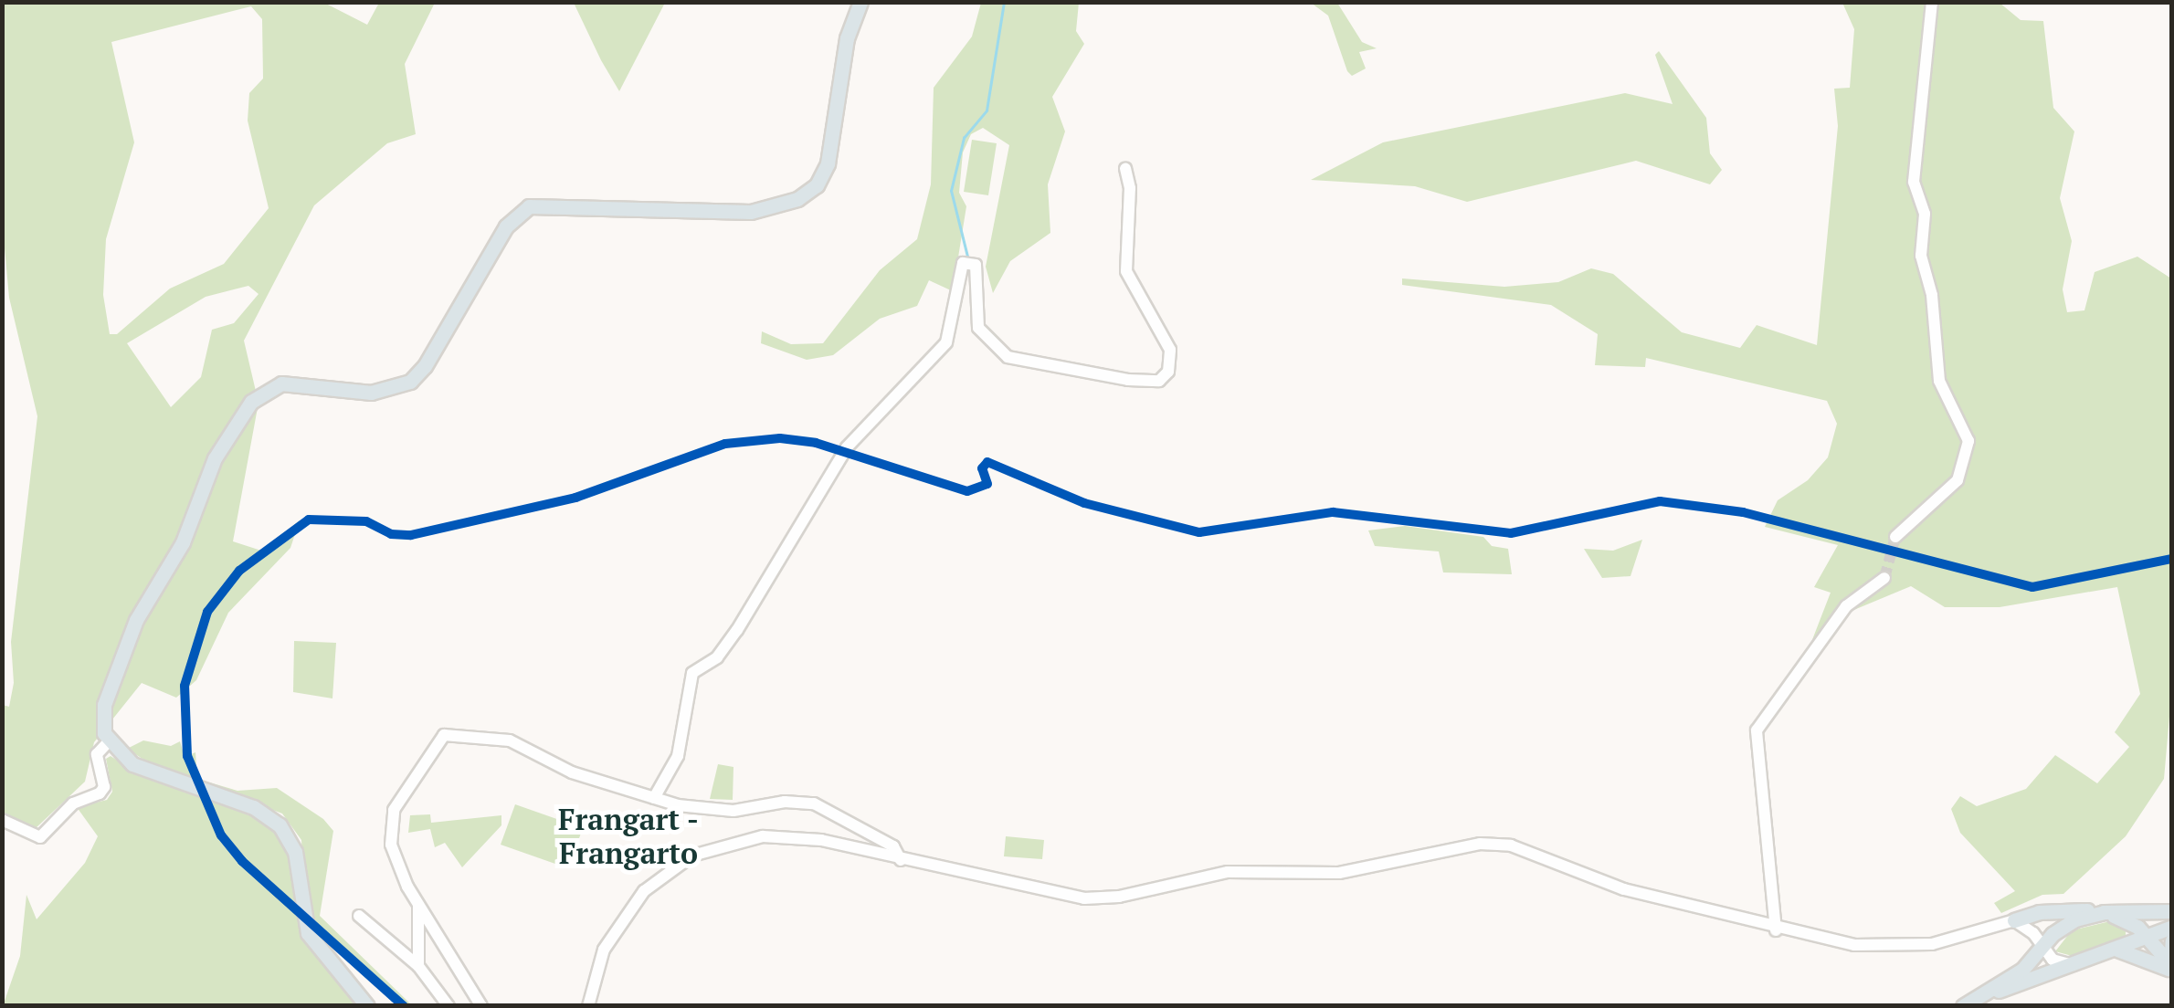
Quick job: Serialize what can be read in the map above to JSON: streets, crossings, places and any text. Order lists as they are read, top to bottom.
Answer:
{
  "districts": ["Frangart - Frangarto"]
}
